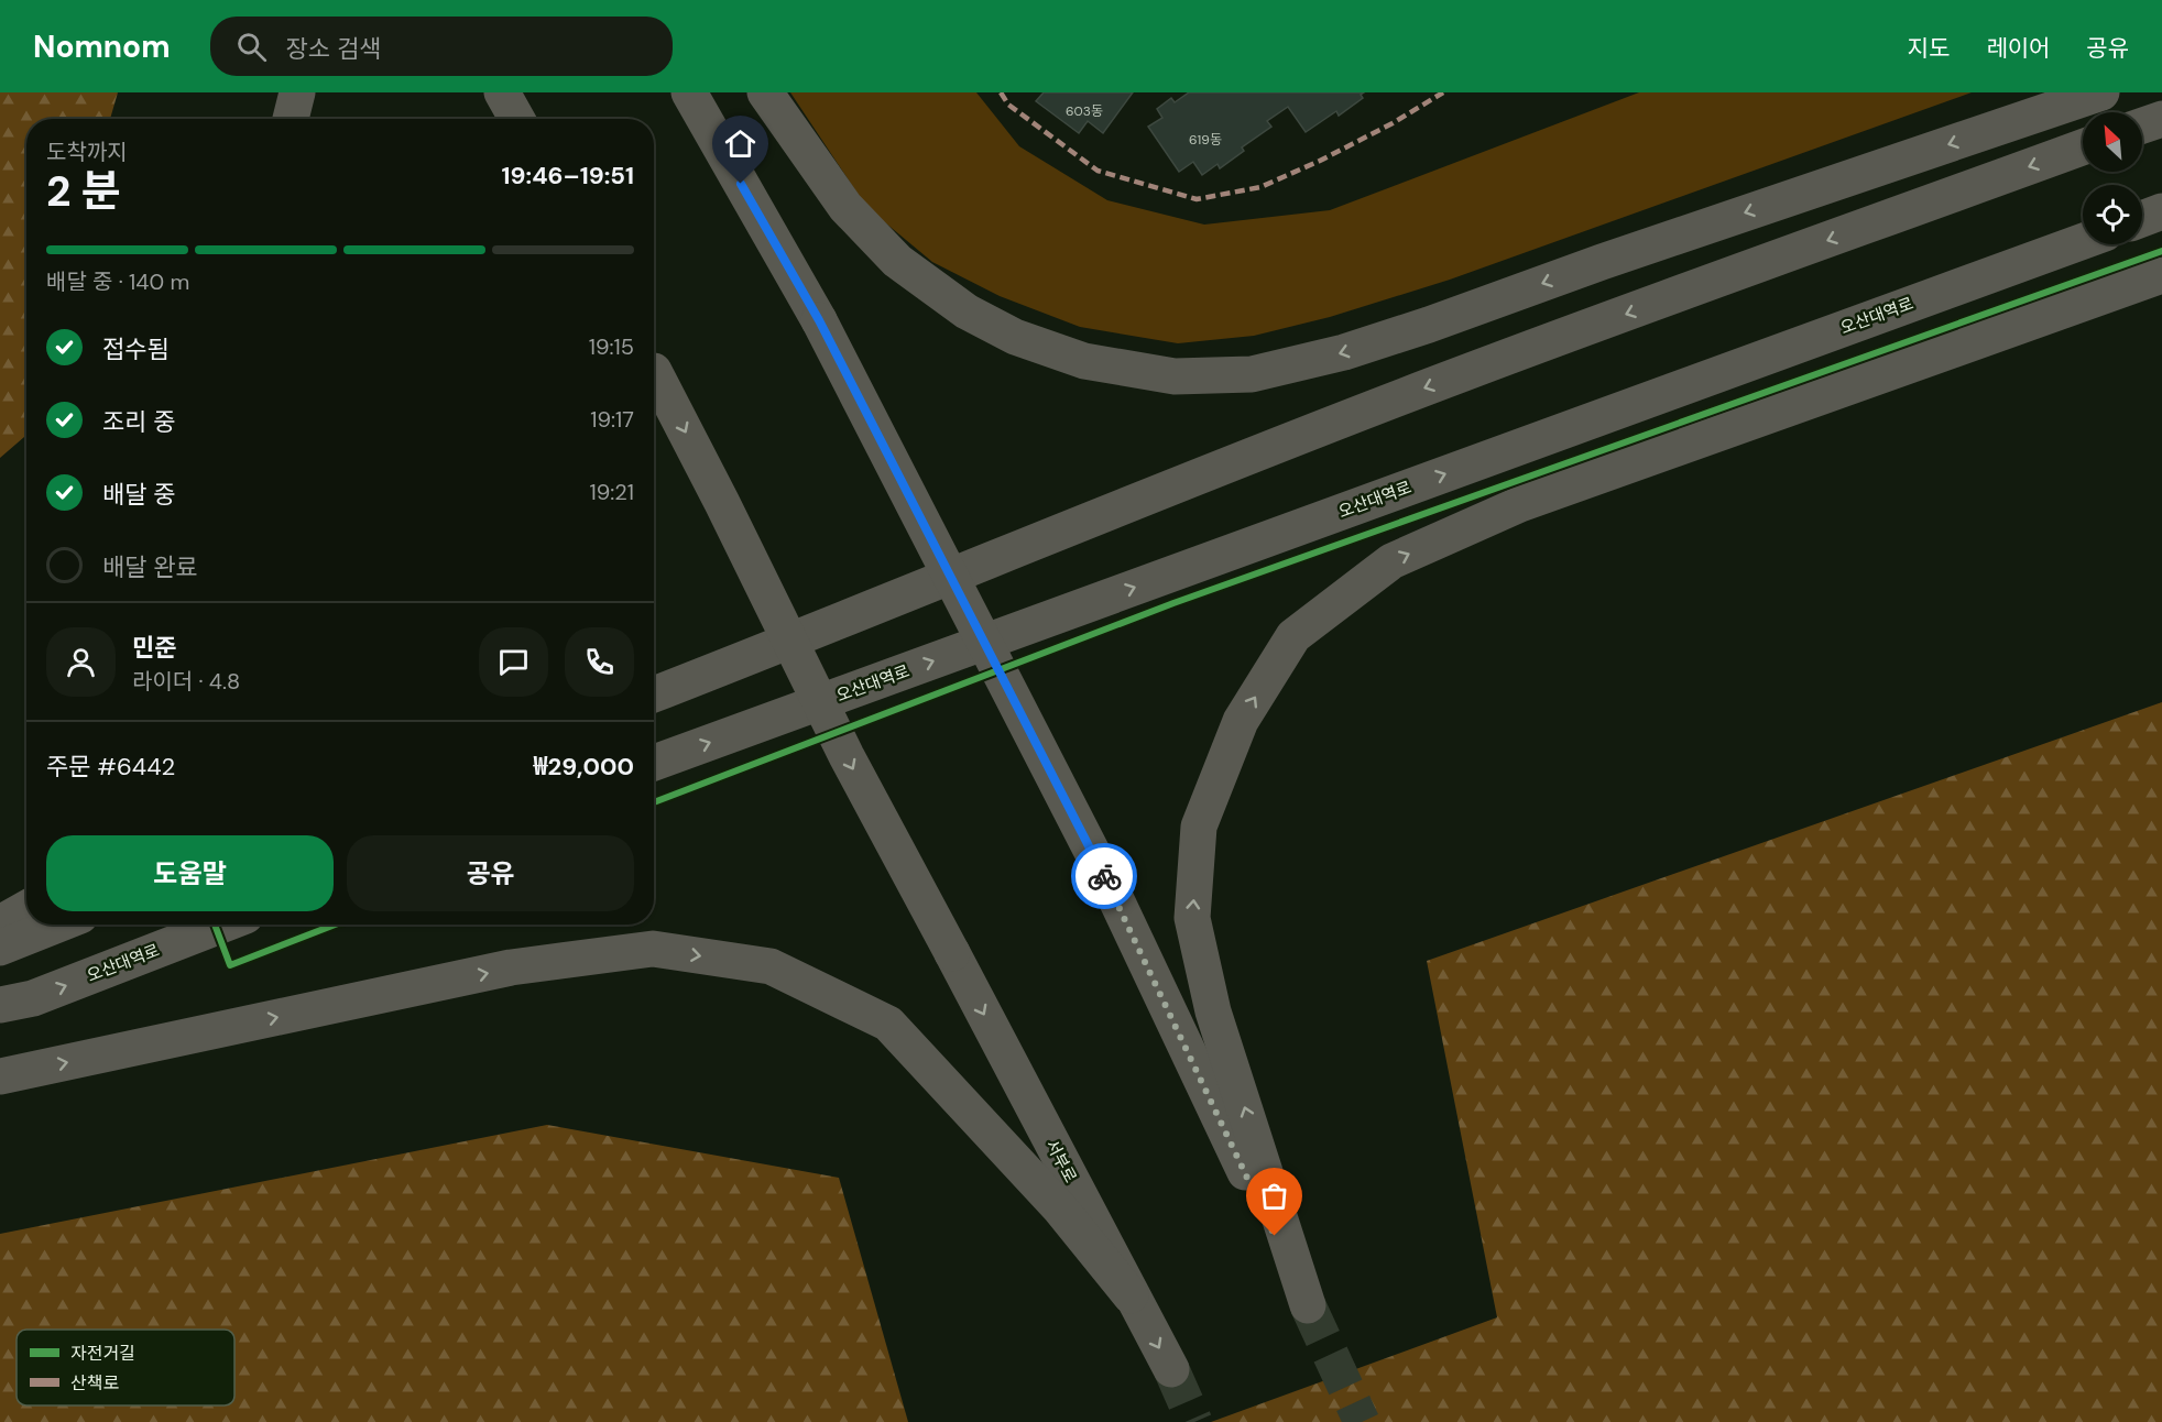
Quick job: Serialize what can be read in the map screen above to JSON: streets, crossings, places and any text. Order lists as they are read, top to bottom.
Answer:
{
  "streets": {
    "main road": ["오산대역로", "서부로"]
  },
  "one_way": ["서부로"],
  "house_numbers": ["603동", "619동"],
  "legend": ["자전거길", "산책로"],
  "north": "top left",
  "page": {
    "header": "Nomnom",
    "search": "장소 검색",
    "nav": ["지도", "레이어", "공유"],
    "heading": ["2 분", "도착까지", "19:46–19:51"],
    "panel": [
      "민준",
      "라이더 · 4.8",
      "주문 #6442",
      "₩29,000"
    ],
    "bar": "배달 중 · 140 m",
    "list": [
      ["접수됨", "19:15"],
      ["조리 중", "19:17"],
      ["배달 중", "19:21"],
      "배달 완료"
    ],
    "buttons": ["도움말", "공유"]
  }
}
